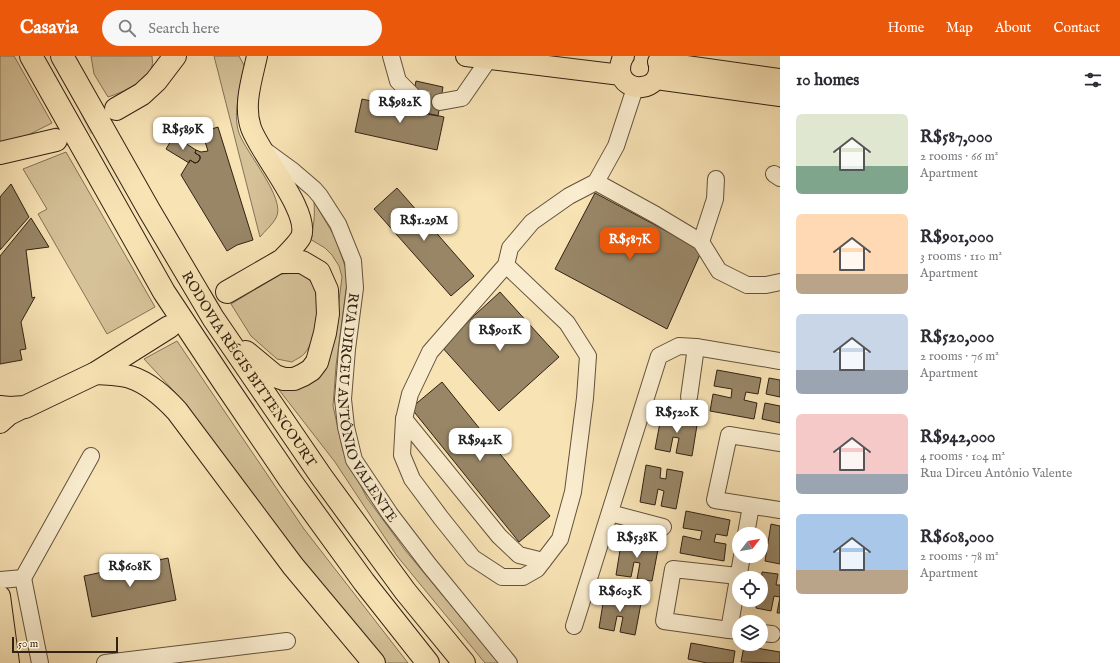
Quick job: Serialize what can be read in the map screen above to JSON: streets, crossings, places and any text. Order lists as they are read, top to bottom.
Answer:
{
  "streets": {
    "highway": ["RODOVIA RÉGIS BITTENCOURT"],
    "street": ["RUA DIRCEU ANTÔNIO VALENTE"]
  },
  "scale_bar": "50 m",
  "north": "top right",
  "page": {
    "header": "Casavia",
    "search": "Search here",
    "nav": [
      "Home",
      "Map",
      "About",
      "Contact"
    ],
    "heading": "10 homes",
    "price": [
      "R$982K",
      "R$589K",
      "R$1.29M",
      "R$587K",
      "R$901K",
      "R$520K",
      "R$942K",
      "R$538K",
      "R$608K",
      "R$603K"
    ],
    "list": [
      {
        "name": "R$587,000",
        "note": "2 rooms · 66 m² · Apartment"
      },
      {
        "name": "R$901,000",
        "note": "3 rooms · 110 m² · Apartment"
      },
      {
        "name": "R$520,000",
        "note": "2 rooms · 76 m² · Apartment"
      },
      {
        "name": "R$942,000",
        "note": "4 rooms · 104 m² · Rua Dirceu Antônio Valente"
      },
      {
        "name": "R$608,000",
        "note": "2 rooms · 78 m² · Apartment"
      }
    ],
    "scale": "50 m"
  }
}
